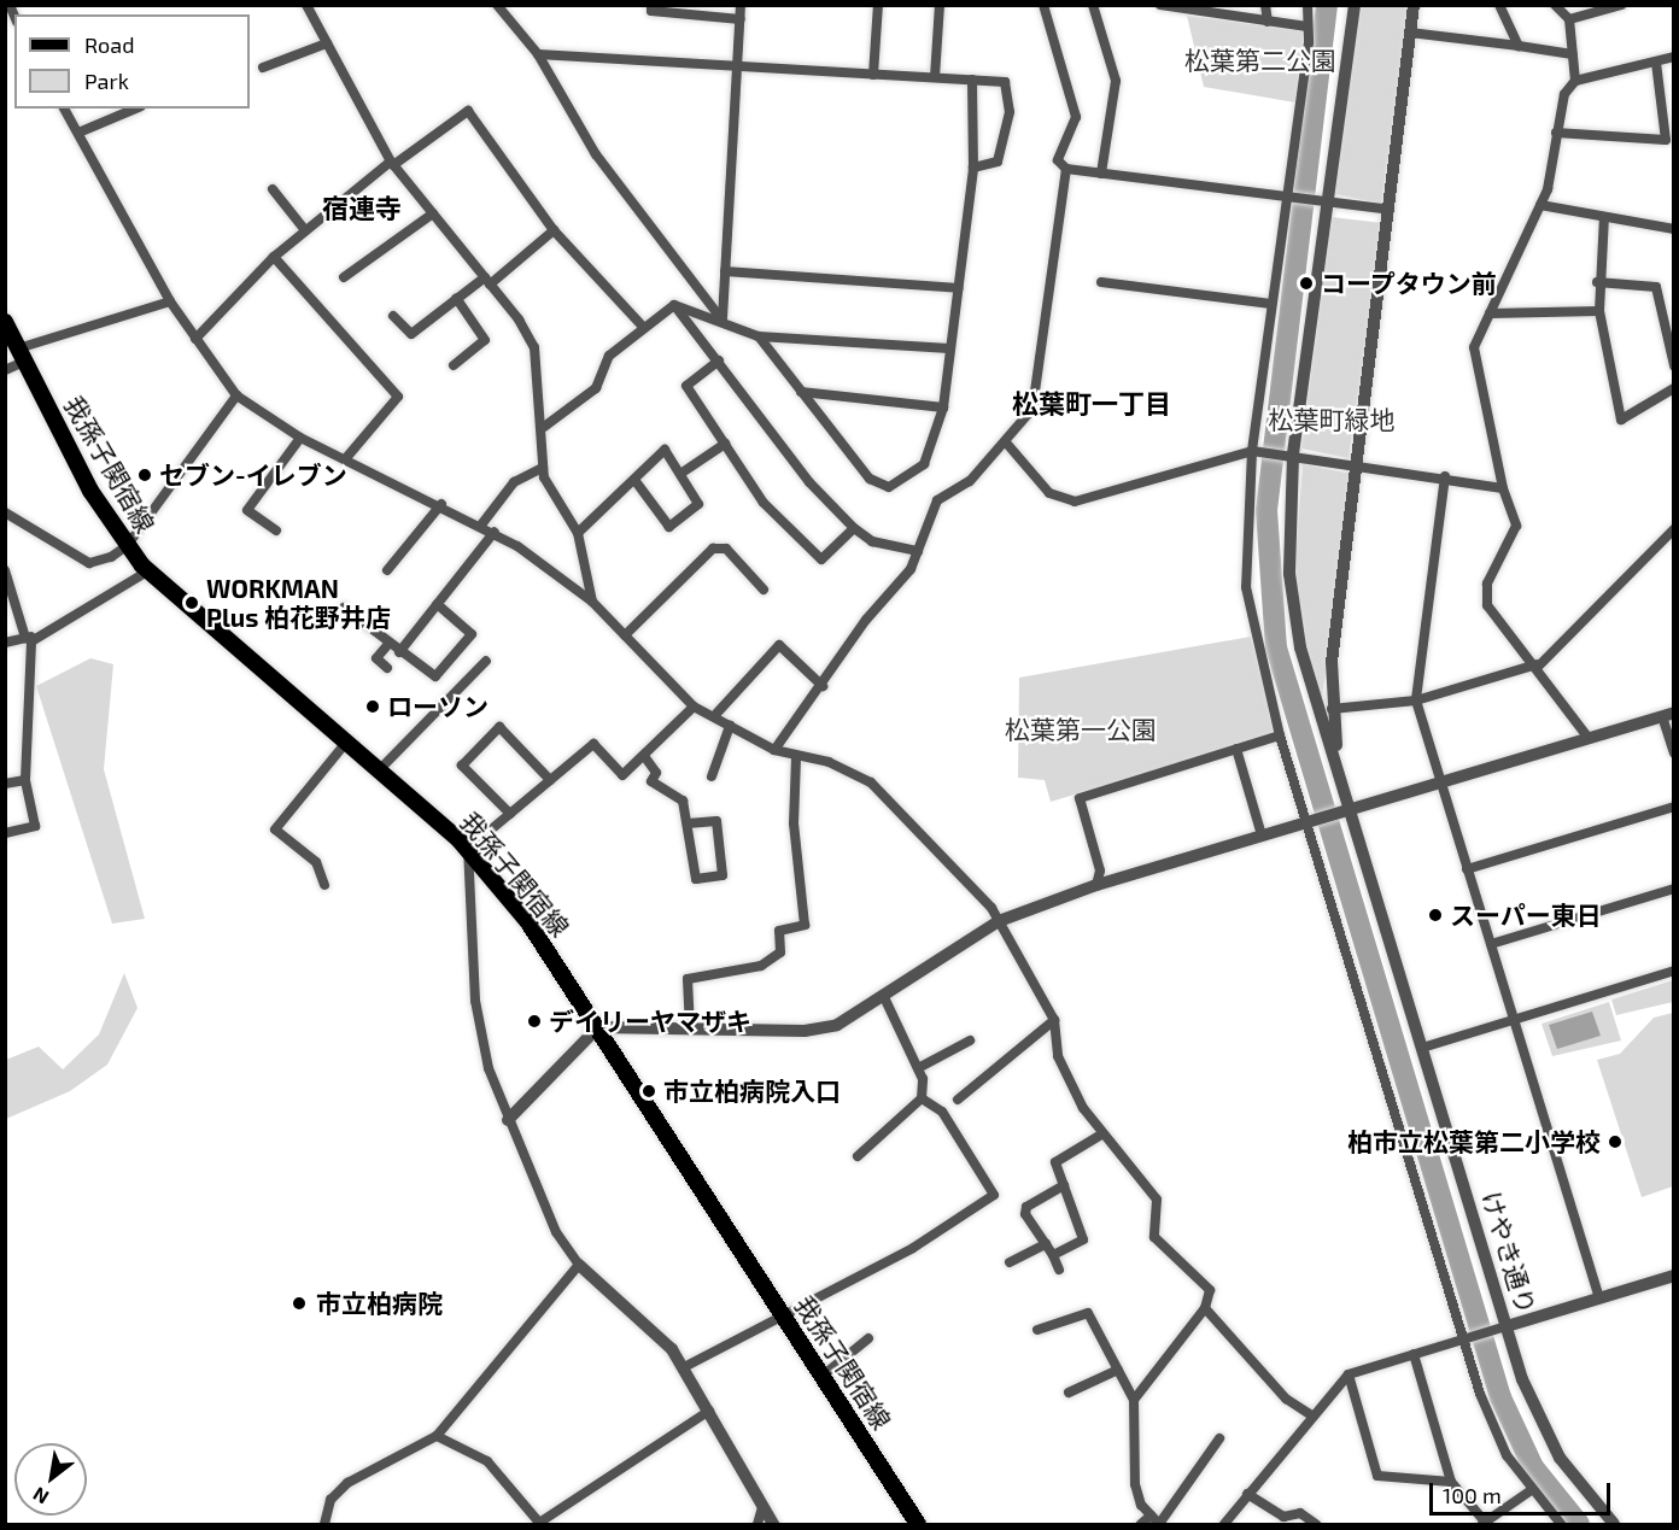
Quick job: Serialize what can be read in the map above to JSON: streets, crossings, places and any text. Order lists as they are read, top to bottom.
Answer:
{
  "streets": {
    "main road": ["我孫子関宿線"],
    "street": ["けやき通り"]
  },
  "districts": ["宿連寺", "松葉町一丁目"],
  "parks": ["松葉第二公園", "松葉町緑地", "松葉第一公園"],
  "places": [
    "コープタウン前",
    "セブン-イレブン",
    "WORKMAN Plus 柏花野井店",
    "ローソン",
    "スーパー東日",
    "デイリーヤマザキ",
    "市立柏病院入口",
    "柏市立松葉第二小学校",
    "市立柏病院"
  ],
  "legend": ["Road", "Park"],
  "scale_bar": "100 m",
  "north": "bottom left"
}
